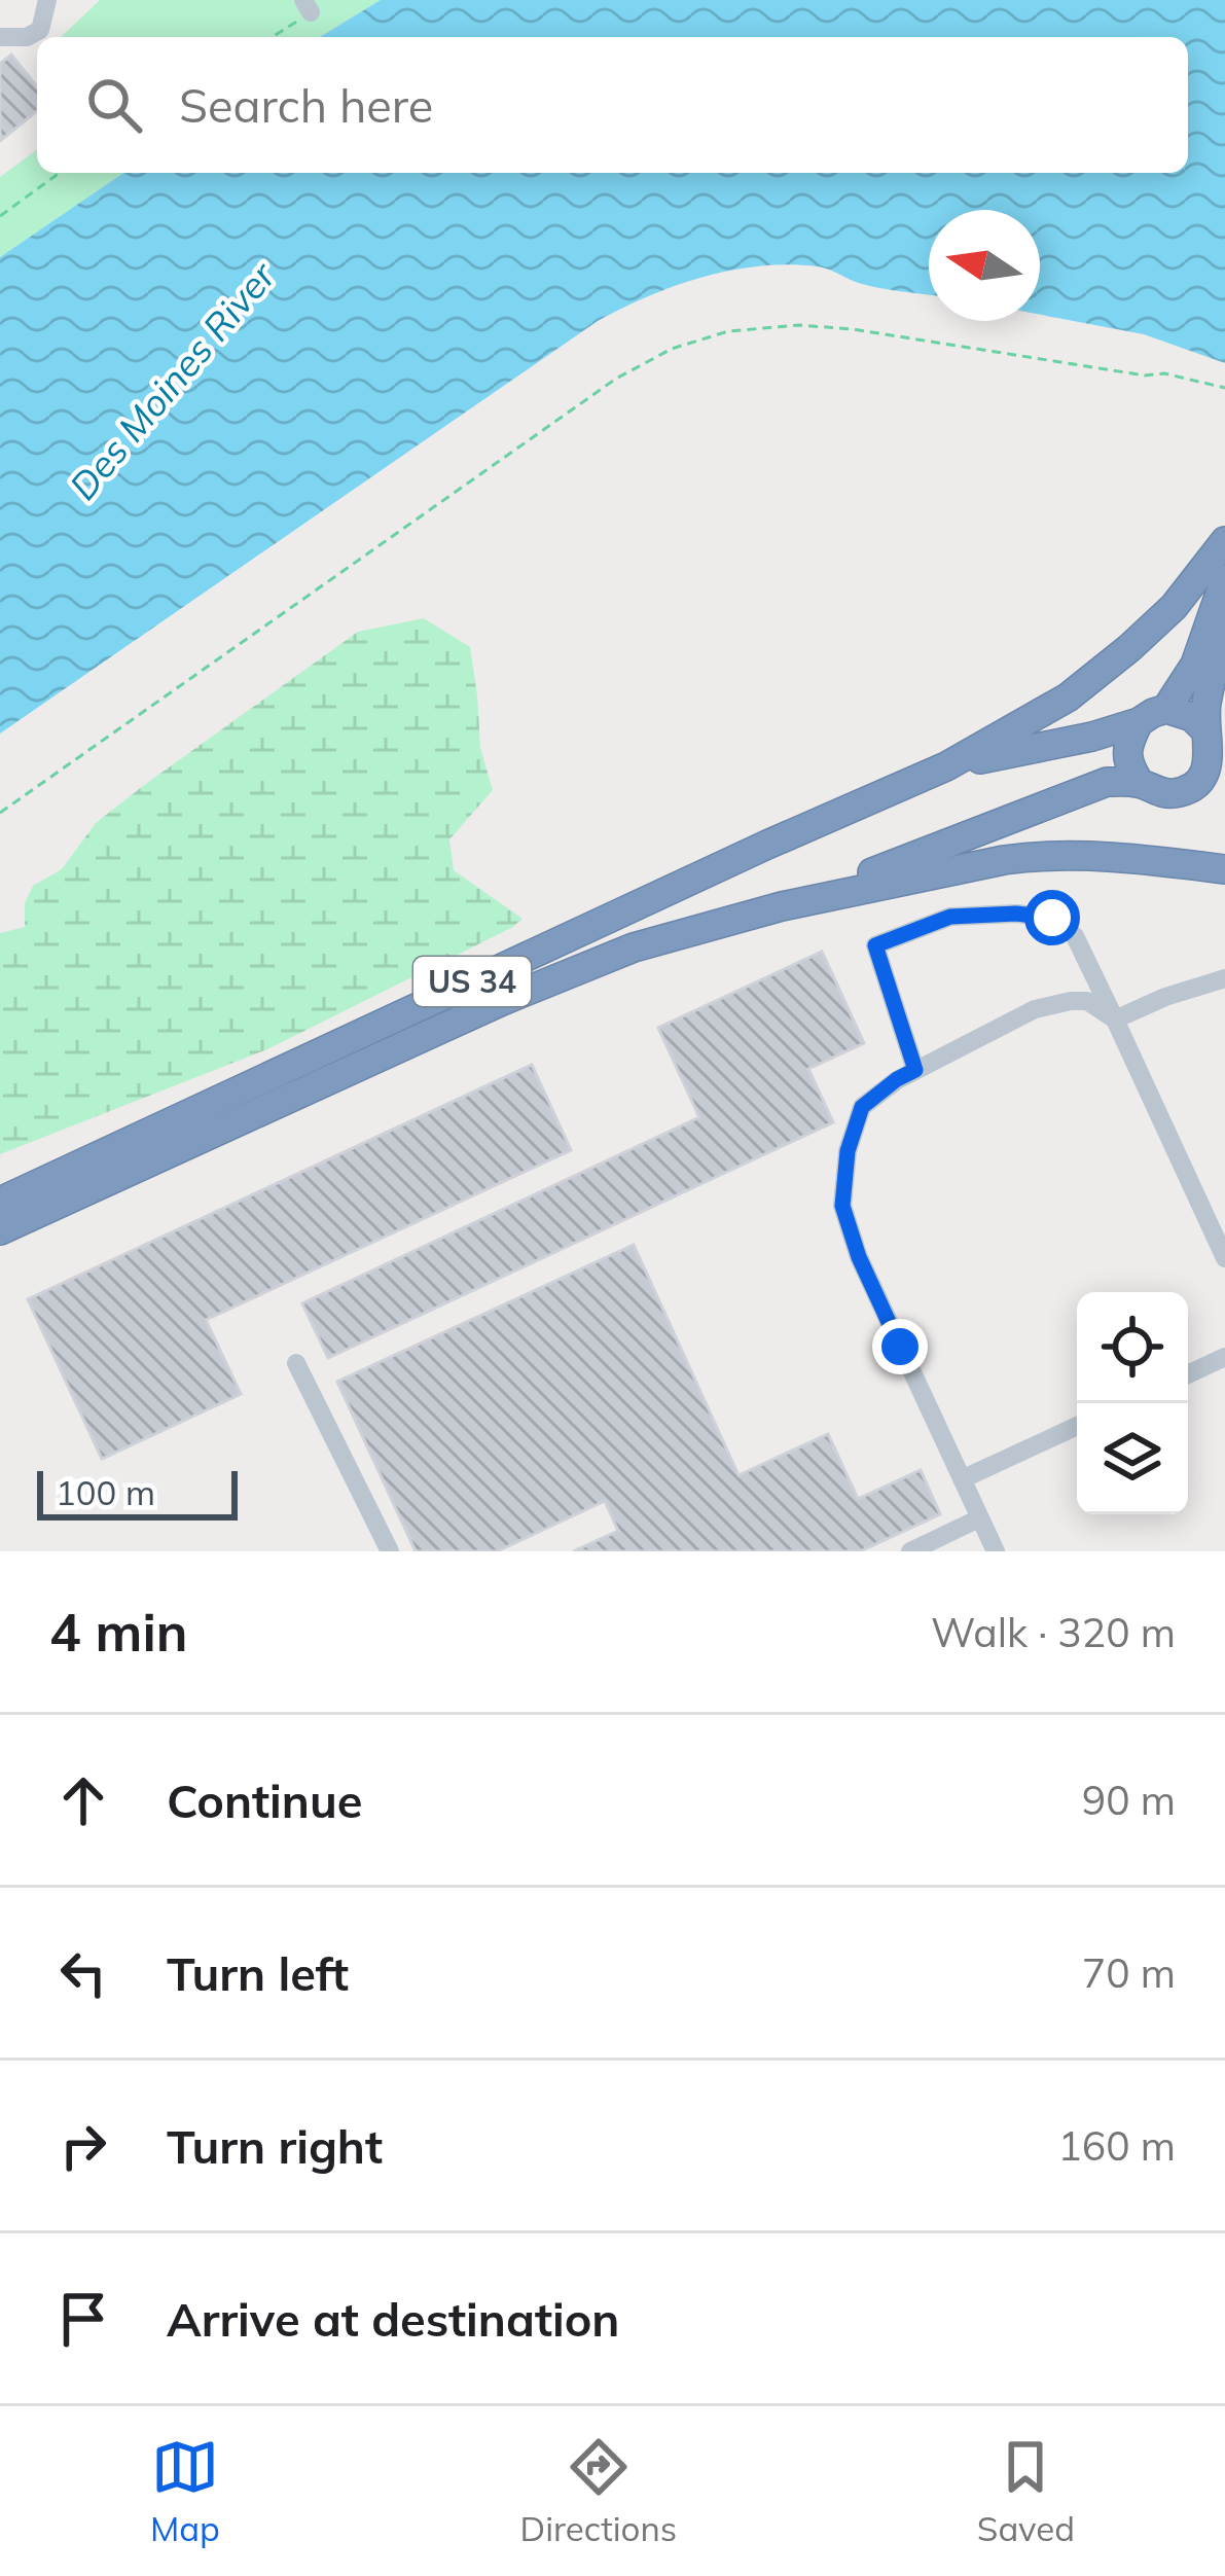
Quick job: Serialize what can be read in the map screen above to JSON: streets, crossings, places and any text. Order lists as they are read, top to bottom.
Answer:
{
  "streets": {
    "highway": ["US 34"]
  },
  "water": ["Des Moines River"],
  "scale_bar": "100 m",
  "north": "left",
  "page": {
    "search": "Search here",
    "scale": "100 m",
    "heading": ["4 min", "Walk · 320 m"],
    "list": [
      ["Continue", "90 m"],
      ["Turn left", "70 m"],
      ["Turn right", "160 m"],
      "Arrive at destination"
    ],
    "nav": ["Map", "Directions", "Saved"]
  }
}
